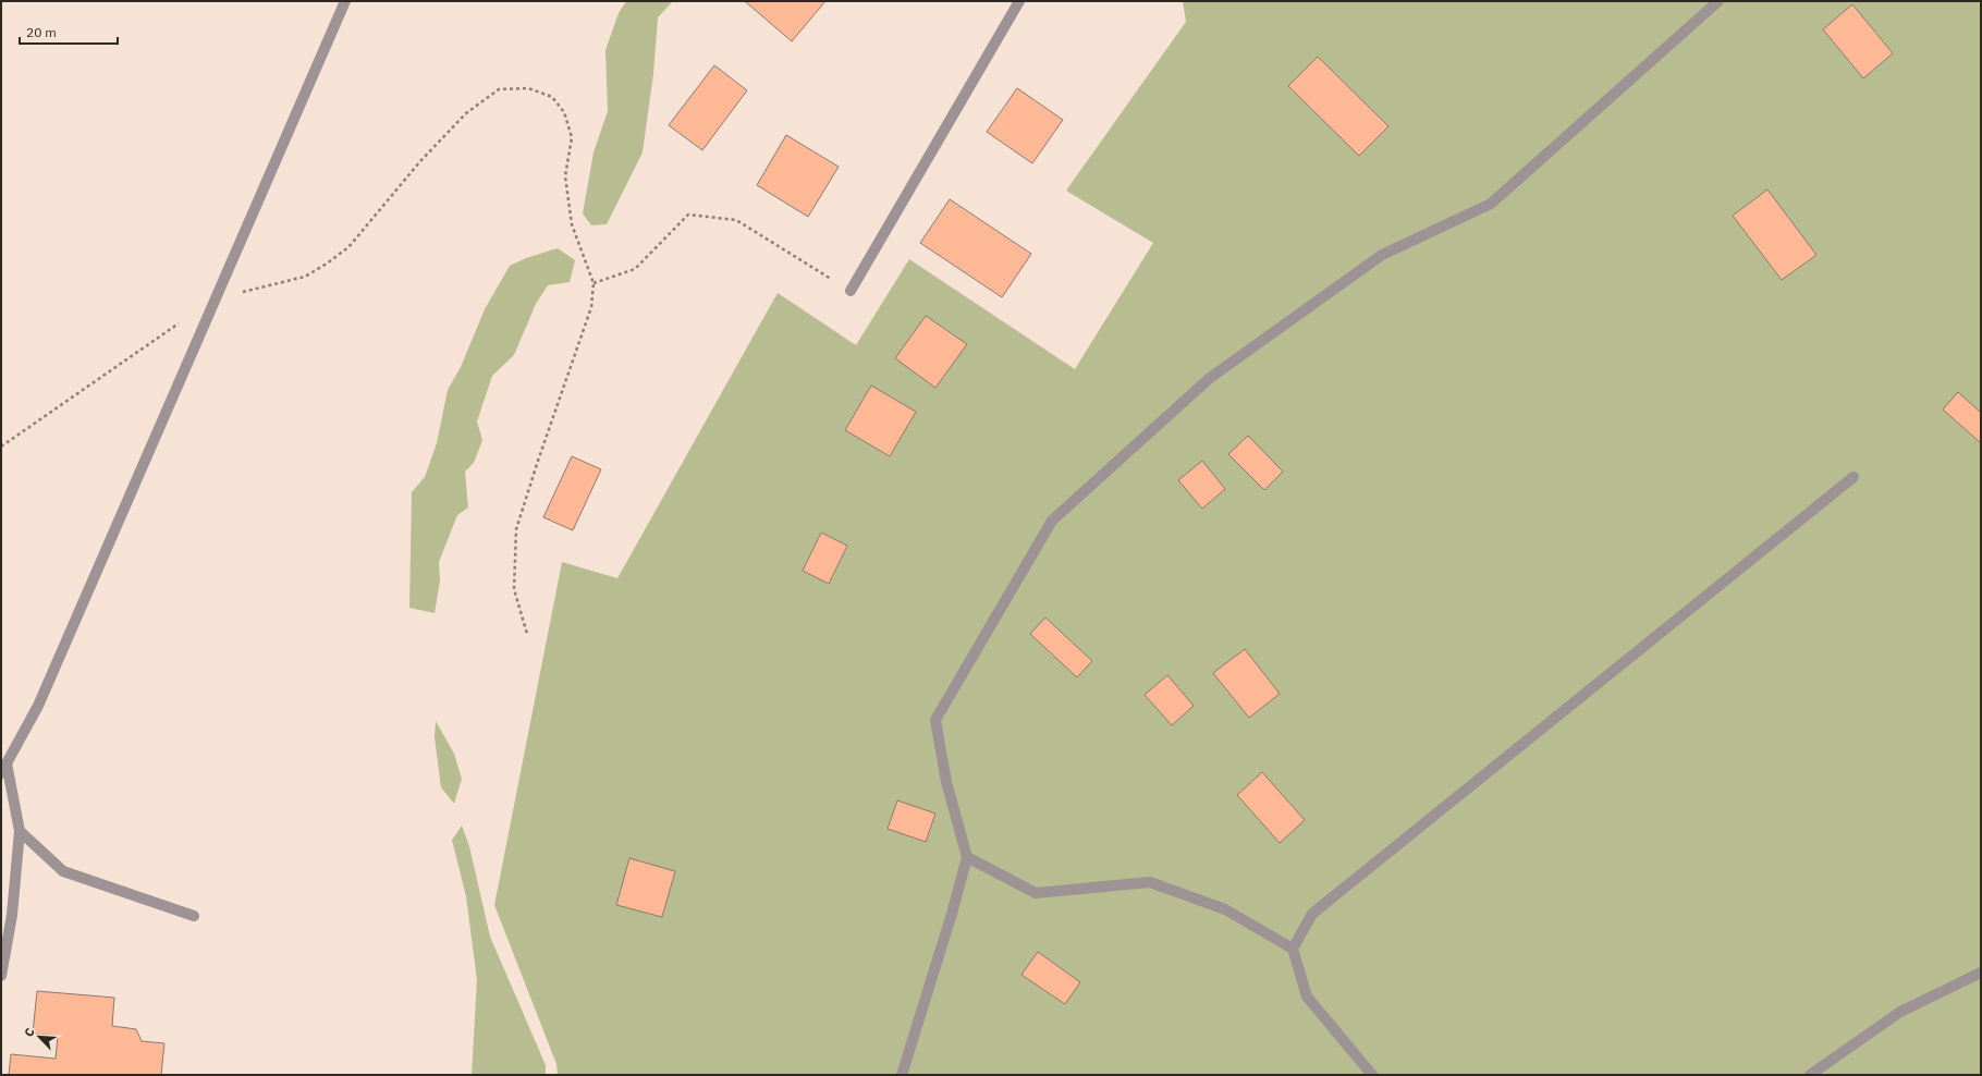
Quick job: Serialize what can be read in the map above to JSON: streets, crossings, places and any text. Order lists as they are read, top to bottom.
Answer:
{
  "scale_bar": "20 m",
  "north": "top left"
}
